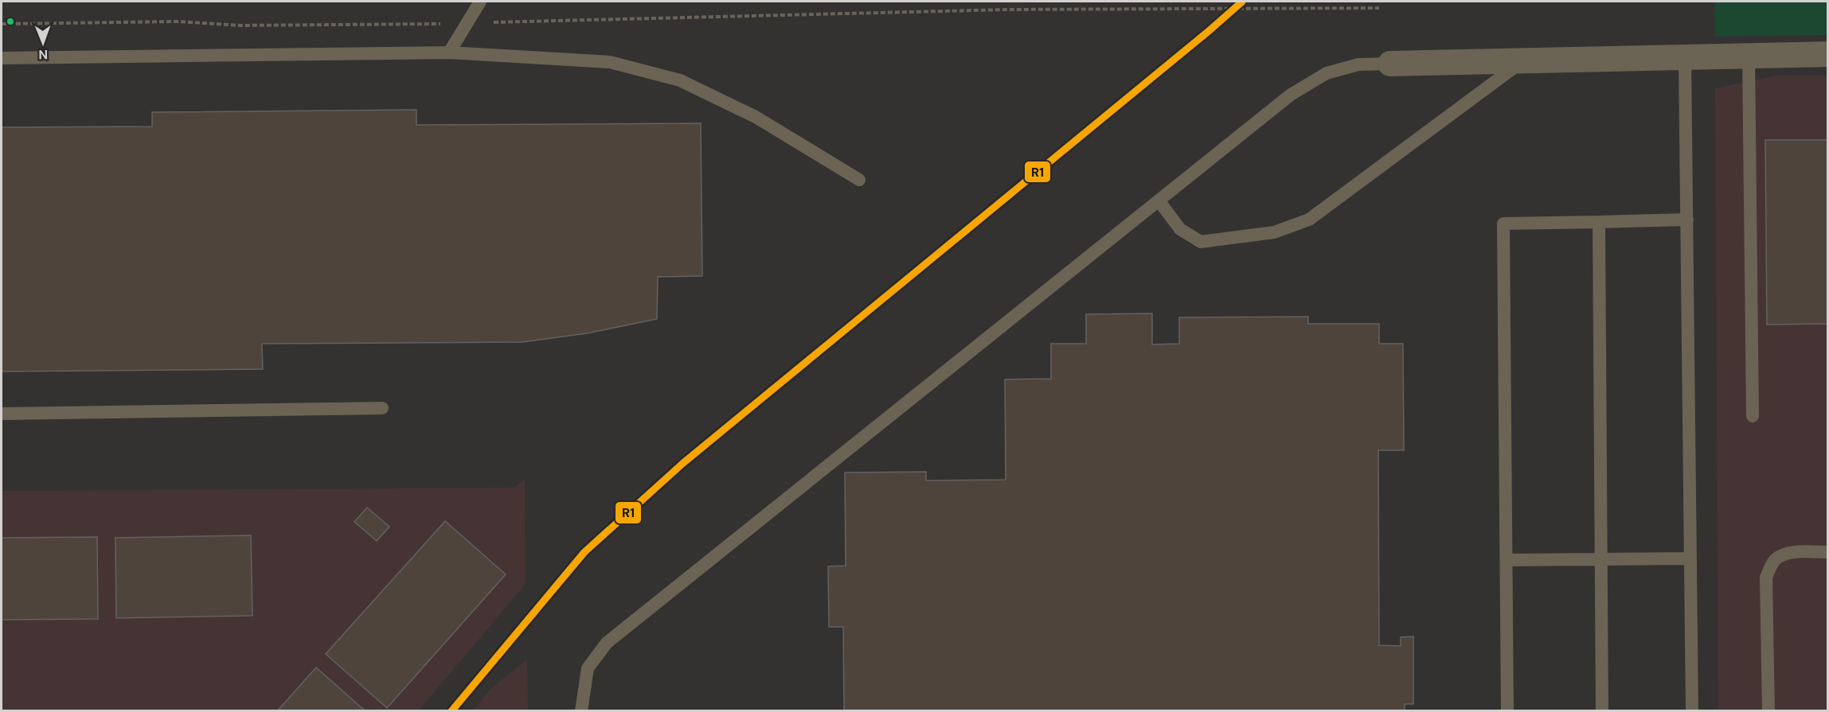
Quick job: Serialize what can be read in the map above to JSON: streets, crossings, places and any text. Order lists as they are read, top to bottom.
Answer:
{
  "lines": ["transit line R1"],
  "north": "bottom"
}
